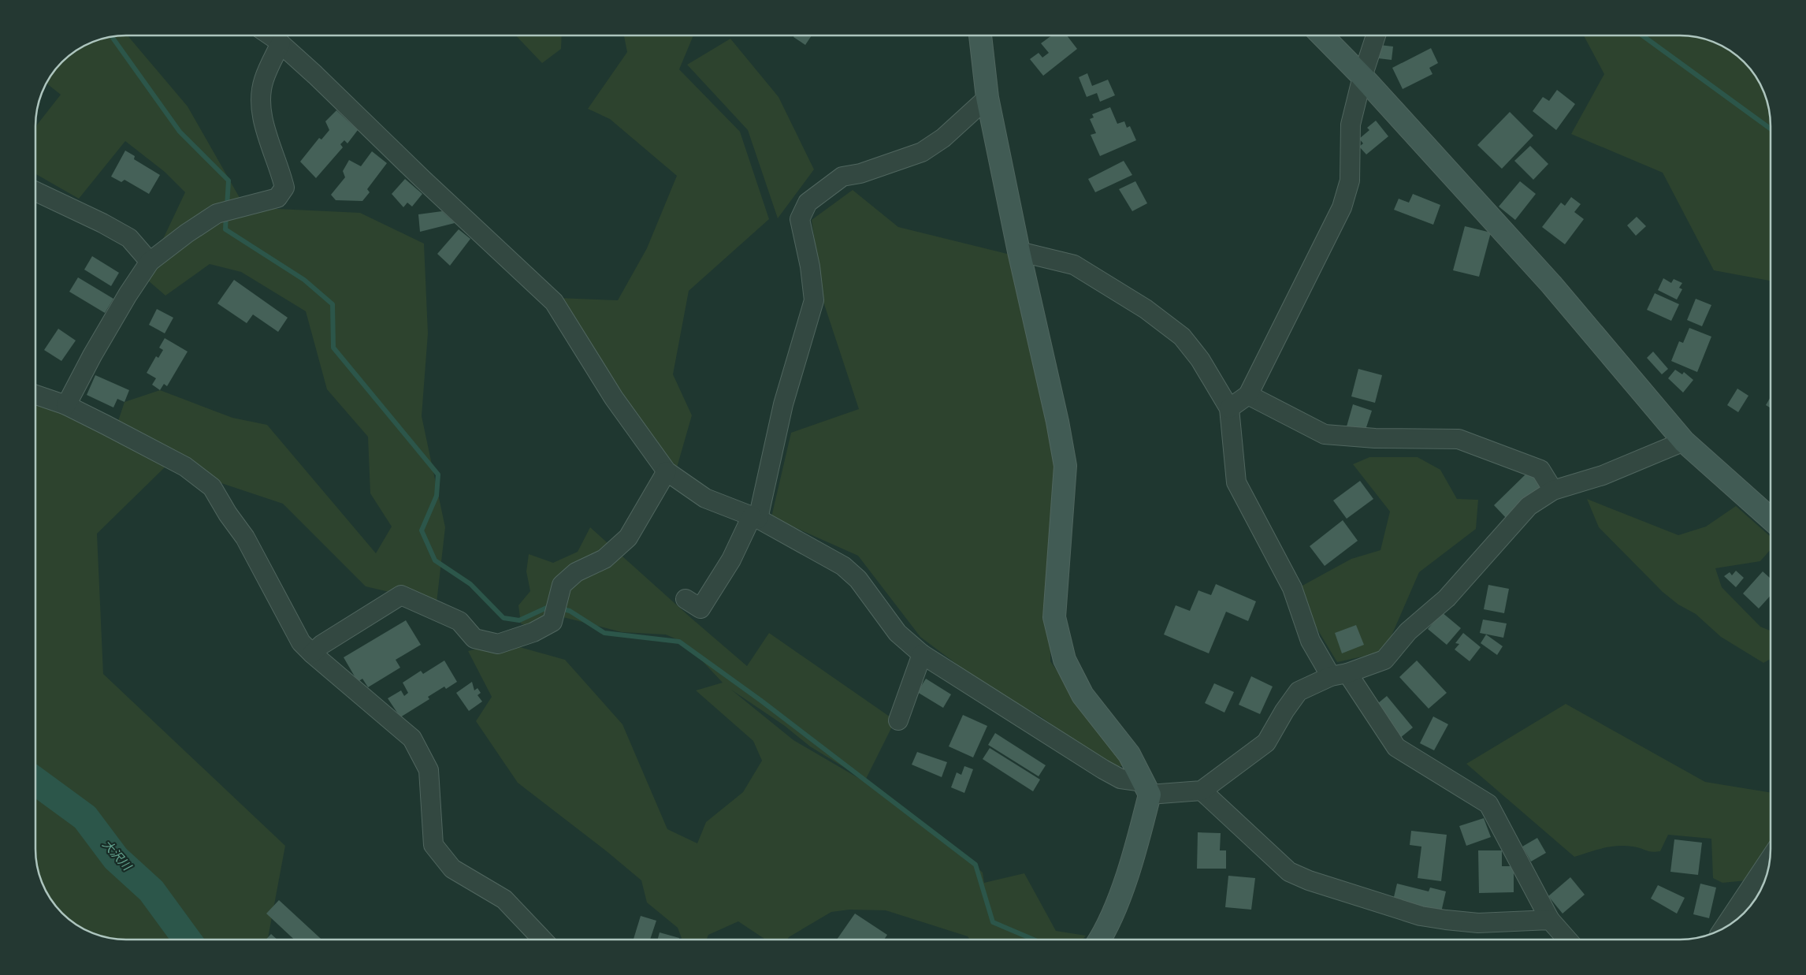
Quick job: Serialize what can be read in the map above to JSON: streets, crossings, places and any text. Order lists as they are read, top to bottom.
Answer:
{
  "water": ["大沢川"]
}
